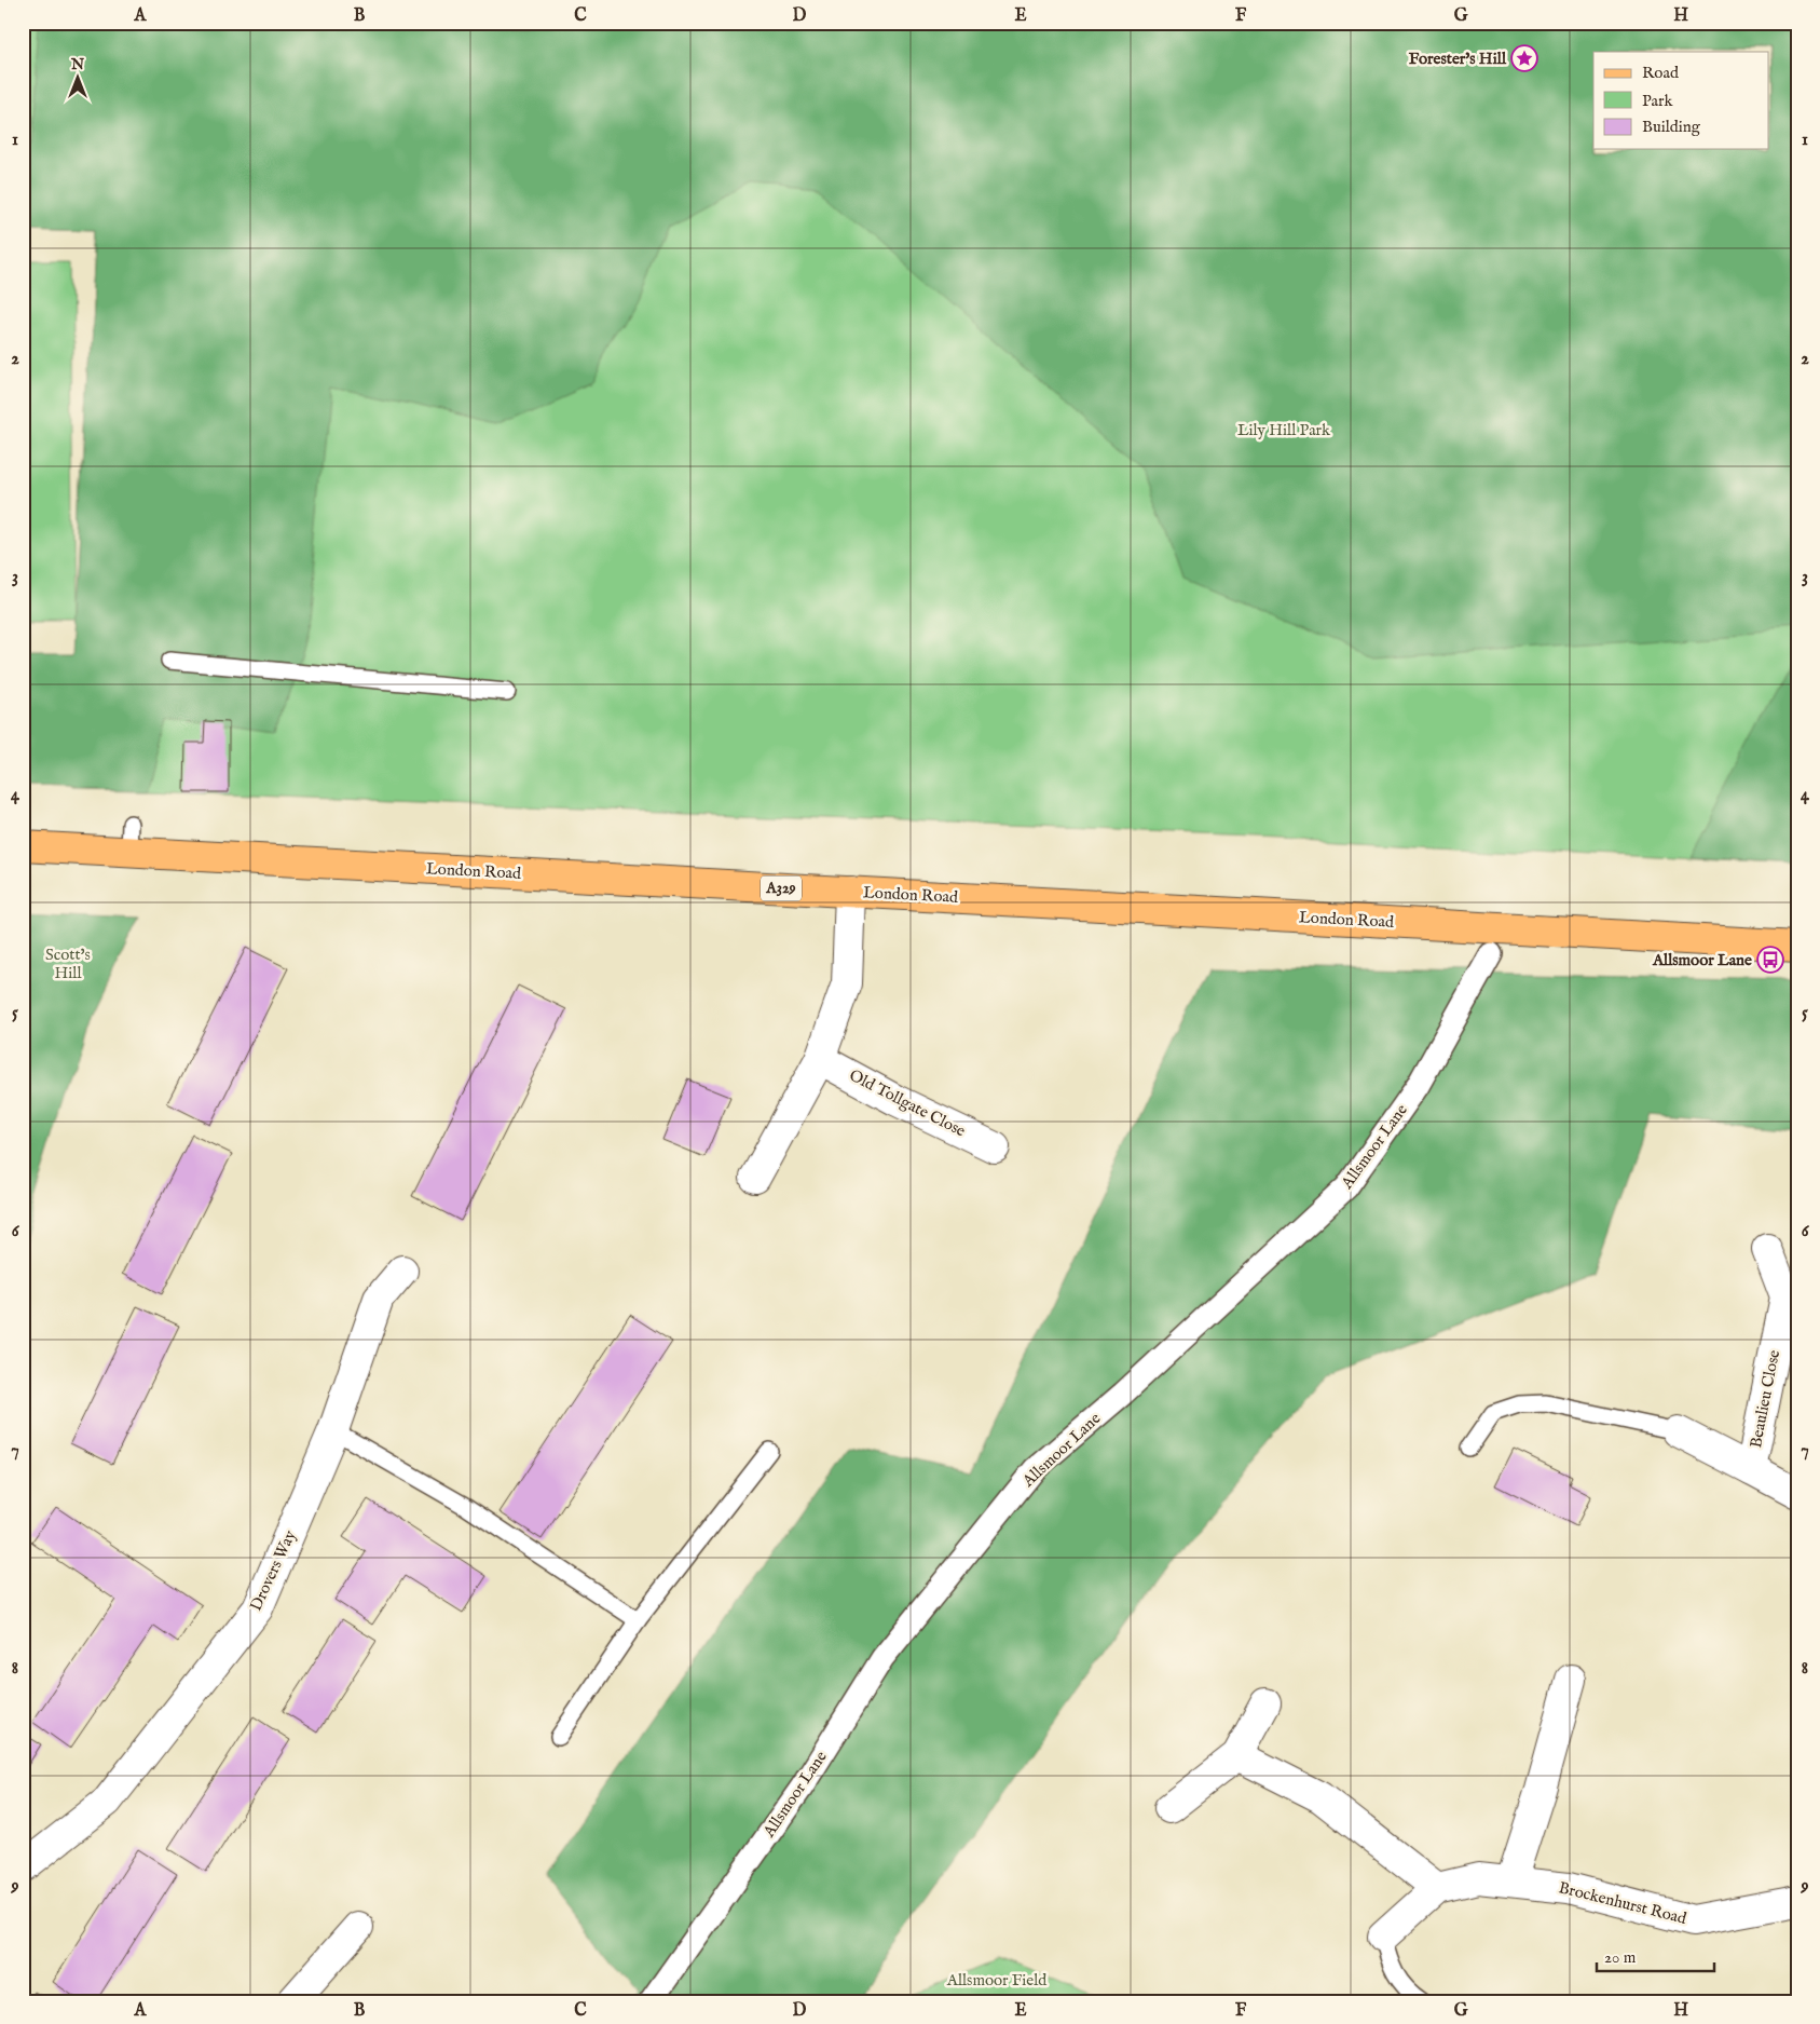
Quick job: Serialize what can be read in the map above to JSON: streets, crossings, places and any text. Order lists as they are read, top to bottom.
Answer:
{
  "streets": {
    "main road": ["London Road", "A329"],
    "street": [
      "Old Tollgate Close",
      "Allsmoor Lane",
      "Beaulieu Close",
      "Drovers Way",
      "Brockenhurst Road"
    ]
  },
  "crossings": [
    ["London Road", "Allsmoor Lane"]
  ],
  "parks": ["Lily Hill Park", "Scott's Hill", "Allsmoor Field"],
  "places": {
    "place": ["Forester's Hill"],
    "bus stop": ["Allsmoor Lane"]
  },
  "legend": ["Road", "Park", "Building"],
  "scale_bar": "20 m",
  "north": "top",
  "grid": {
    "columns": [
      "A",
      "B",
      "C",
      "D",
      "E",
      "F",
      "G",
      "H"
    ],
    "rows": [
      "1",
      "2",
      "3",
      "4",
      "5",
      "6",
      "7",
      "8",
      "9"
    ]
  }
}
